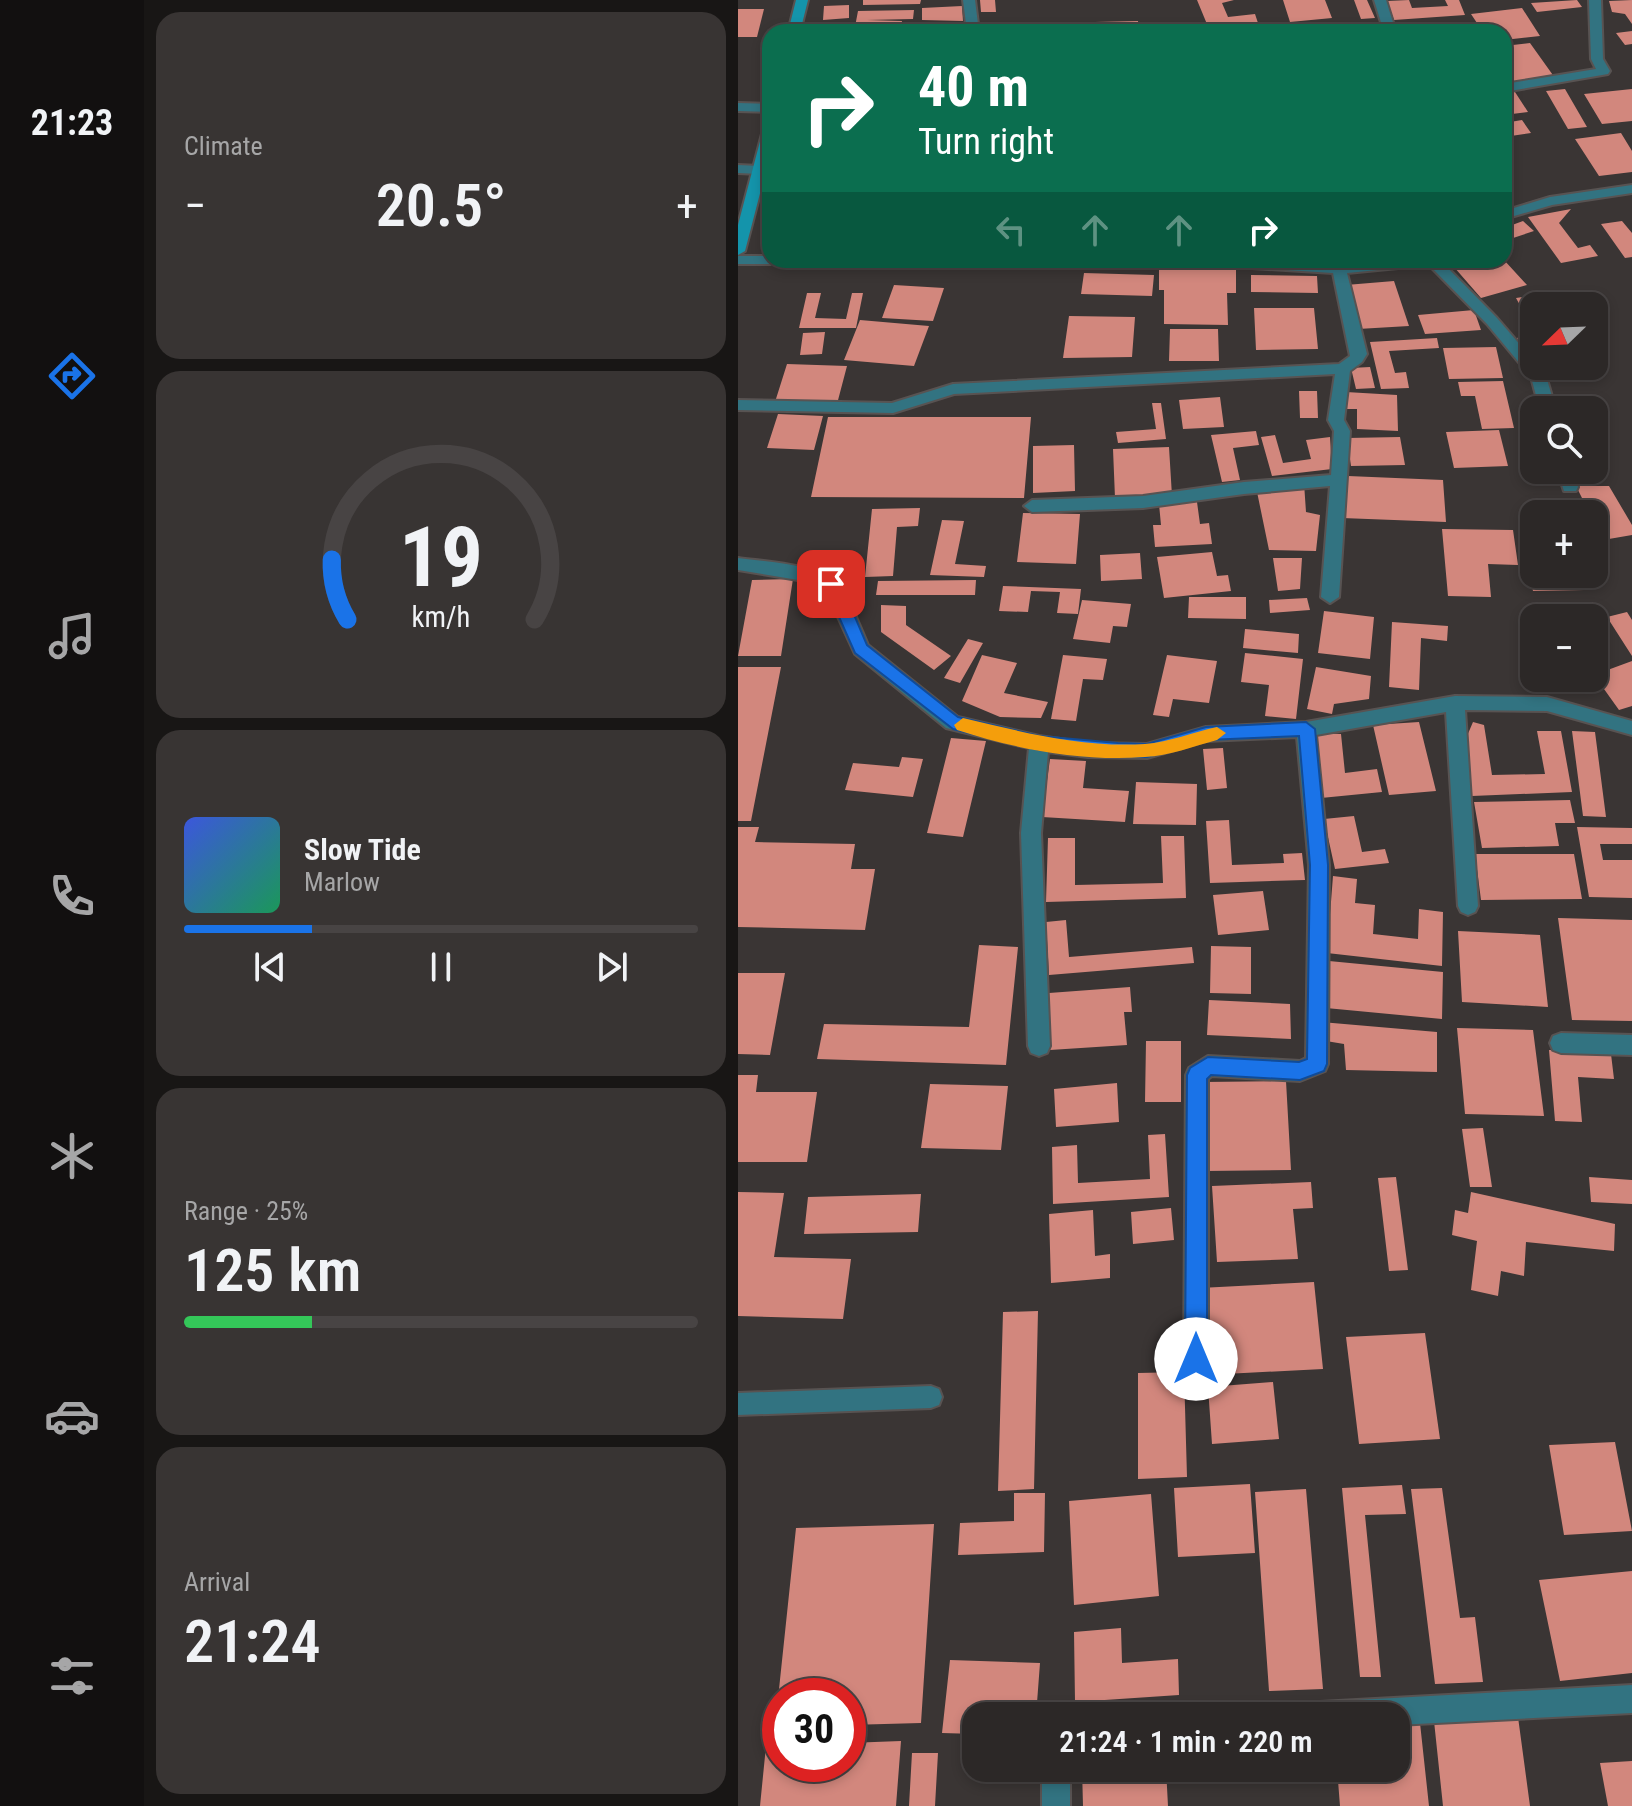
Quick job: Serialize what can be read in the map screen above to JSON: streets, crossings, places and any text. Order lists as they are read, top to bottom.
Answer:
{
  "north": "bottom left",
  "page": {
    "tabs": "21:23",
    "tile": [
      "Climate",
      ["Range · 25%", "125 km"],
      ["Arrival", "21:24"]
    ],
    "turn": ["40 m", "Turn right"],
    "heat": ["−", "20.5°", "+"],
    "map_buttons": ["+", "−"],
    "song": ["Slow Tide", "Marlow"],
    "limit": "30",
    "trip": "21:24 · 1 min · 220 m",
    "gauge": ["19", "km/h"]
  }
}
